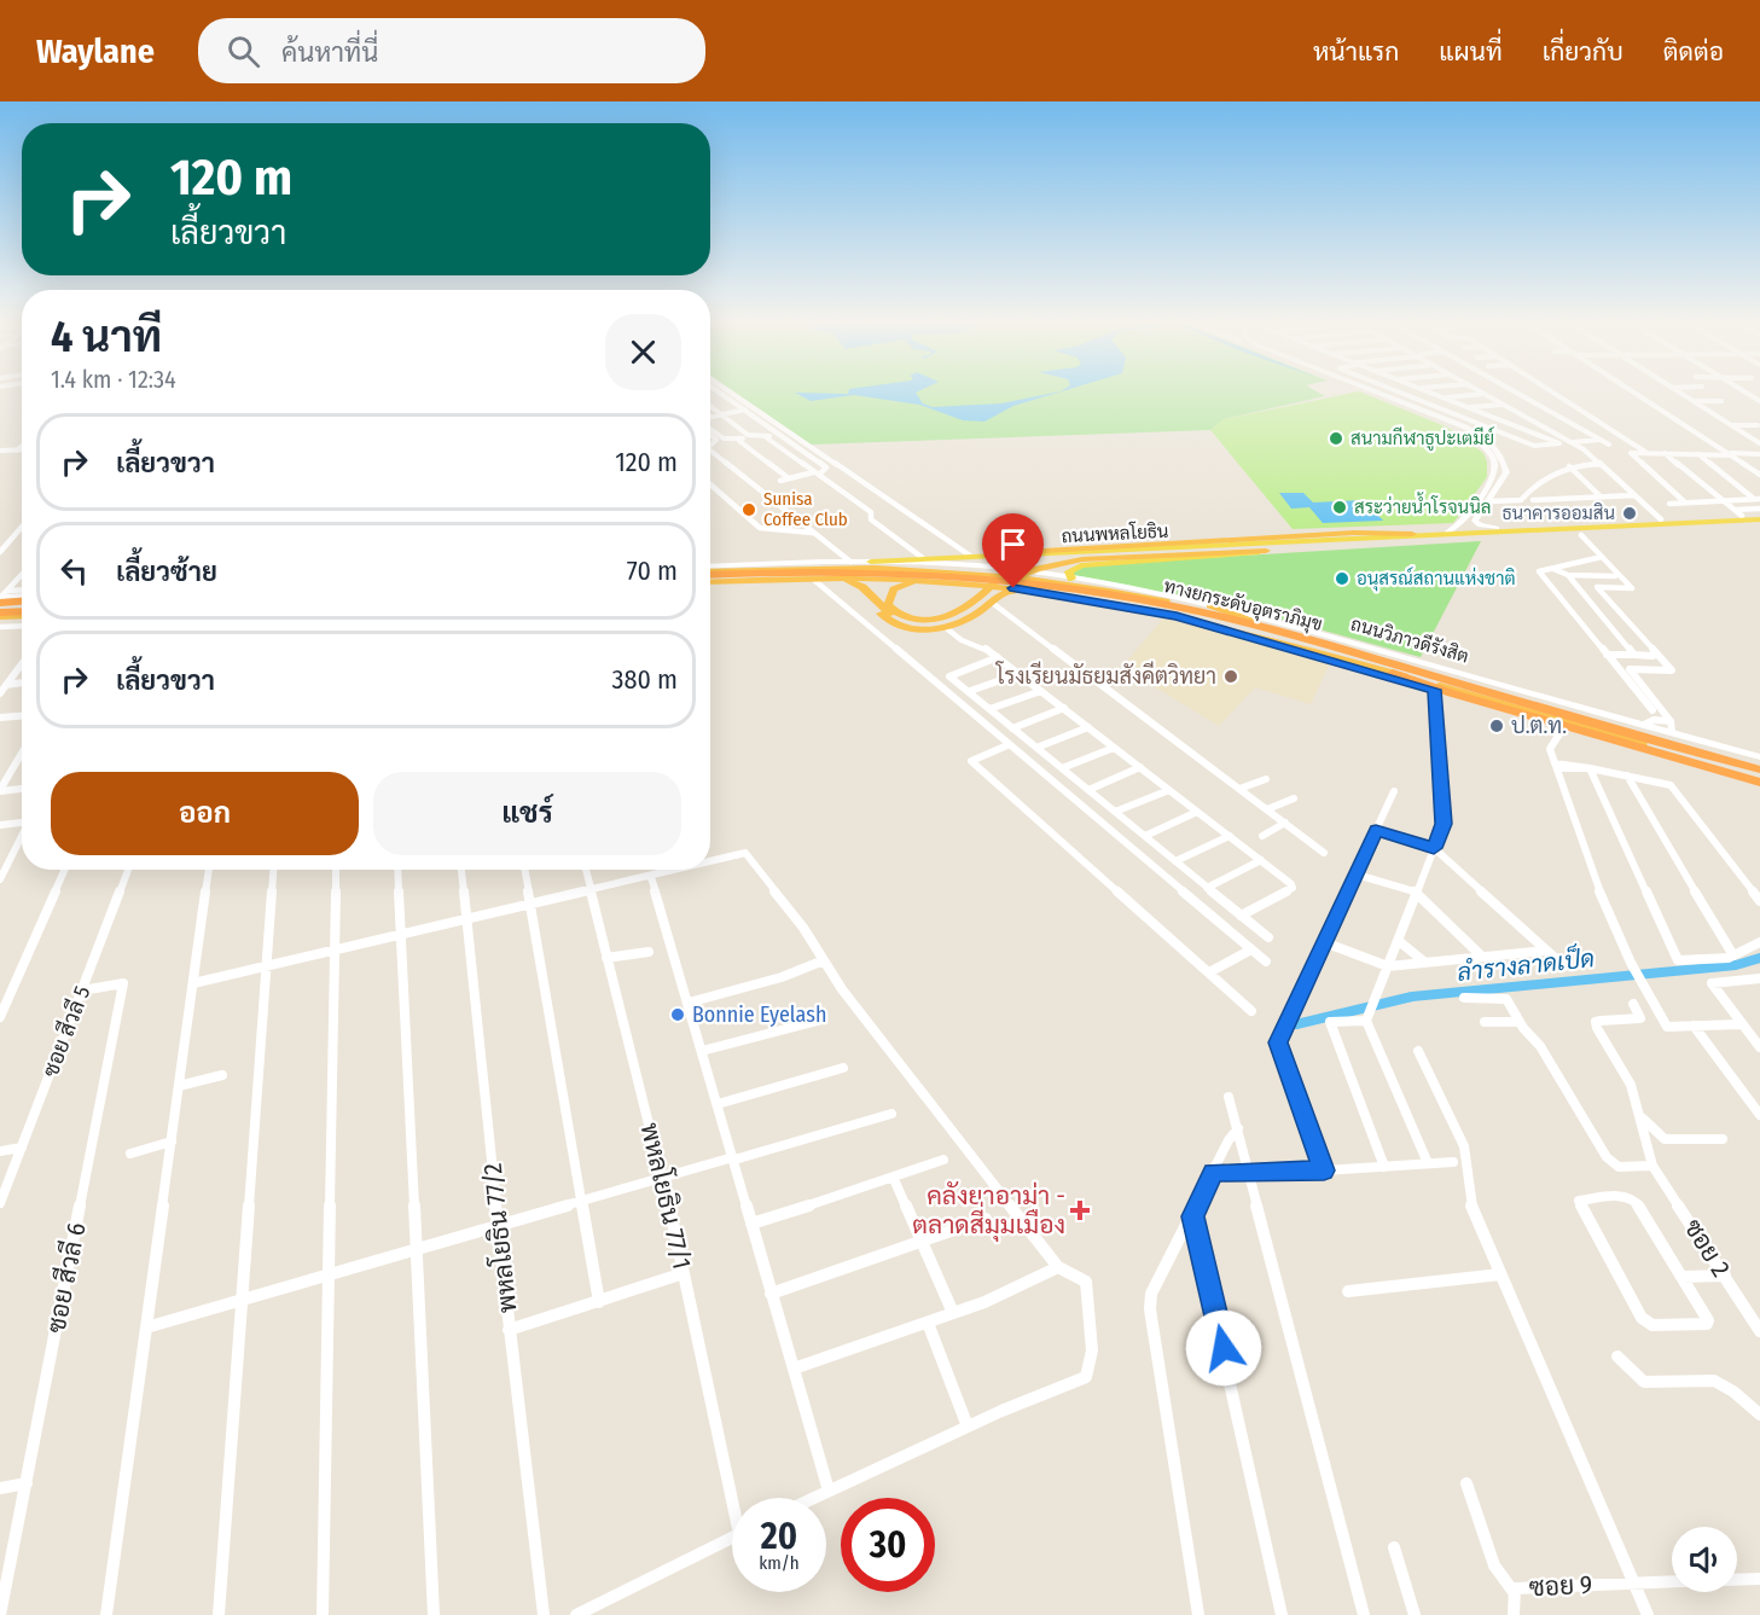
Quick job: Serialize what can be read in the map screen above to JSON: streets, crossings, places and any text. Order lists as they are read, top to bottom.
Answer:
{
  "streets": {
    "highway": ["ทางยกระดับอุตราภิมุข", "ถนนวิภาวดีรังสิต"],
    "main road": ["ถนนพหลโยธิน"],
    "street": [
      "ซอย สีวลี 5",
      "พหลโยธิน 77/1",
      "พหลโยธิน 77/2",
      "ซอย 2",
      "ซอย สีวลี 6",
      "ซอย 9"
    ]
  },
  "crossings": [
    ["ถนนพหลโยธิน", "ถนนวิภาวดีรังสิต"],
    ["ทางยกระดับอุตราภิมุข", "ถนนวิภาวดีรังสิต"],
    ["ซอย สีวลี 5", "ซอย สีวลี 6"]
  ],
  "water": ["ลำรางลาดเป็ด"],
  "places": {
    "other": [
      "สนามกีฬาธูปะเตมีย์",
      "สระว่ายน้ำโรจนนิล",
      "Sunisa Coffee Club",
      "ธนาคารออมสิน",
      "อนุสรณ์สถานแห่งชาติ",
      "โรงเรียนมัธยมสังคีตวิทยา",
      "ป.ต.ท.",
      "Bonnie Eyelash"
    ],
    "health": ["คลังยาอาม่า - ตลาดสี่มุมเมือง"]
  },
  "page": {
    "header": "Waylane",
    "search": "ค้นหาที่นี่",
    "nav": [
      "หน้าแรก",
      "แผนที่",
      "เกี่ยวกับ",
      "ติดต่อ"
    ],
    "turn": ["120 m", "เลี้ยวขวา"],
    "heading": ["4 นาที", "1.4 km · 12:34"],
    "list": [
      {
        "name": "เลี้ยวขวา",
        "value": "120 m"
      },
      {
        "name": "เลี้ยวซ้าย",
        "value": "70 m"
      },
      {
        "name": "เลี้ยวขวา",
        "value": "380 m"
      }
    ],
    "buttons": ["ออก", "แชร์"],
    "speed": "20 km/h",
    "limit": "30"
  }
}
